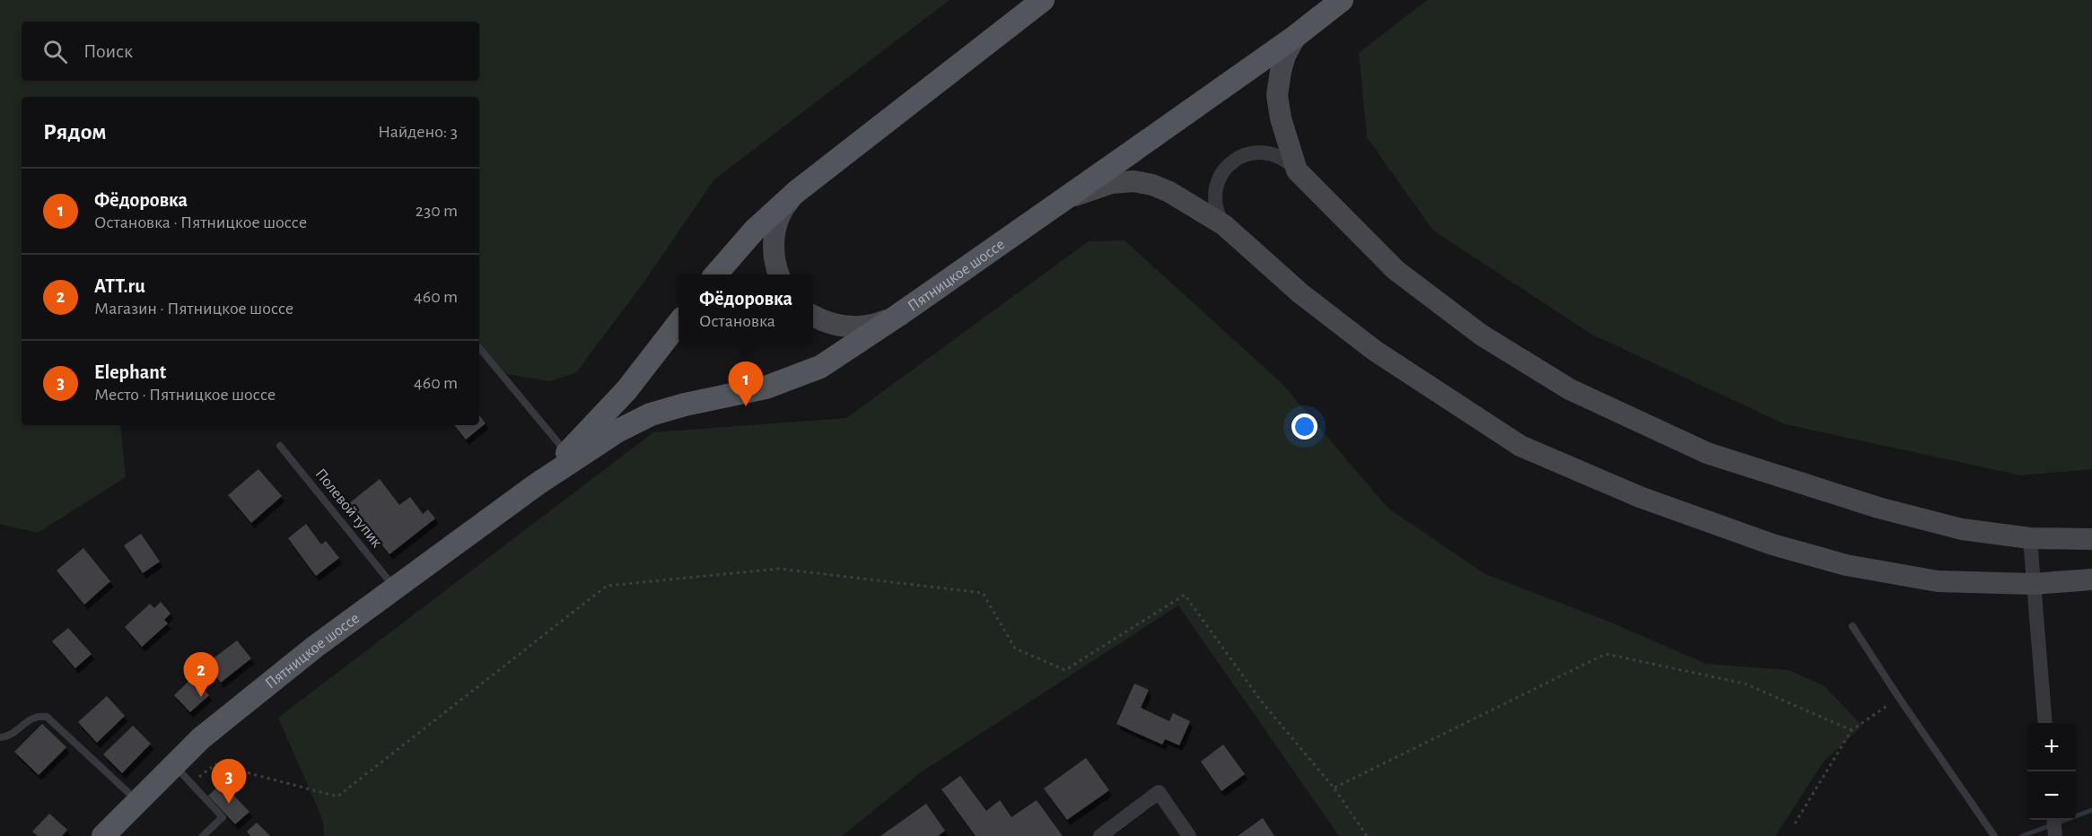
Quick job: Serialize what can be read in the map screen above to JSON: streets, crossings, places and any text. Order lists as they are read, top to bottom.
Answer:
{
  "streets": {
    "main road": ["Пятницкое шоссе"],
    "lane": ["Полевой тупик"]
  },
  "crossings": [
    ["Пятницкое шоссе", "Полевой тупик"]
  ],
  "page": {
    "search": "Поиск",
    "heading": ["Рядом", "Найдено: 3"],
    "list": [
      {
        "mark": "1",
        "name": "Фёдоровка",
        "note": "Остановка · Пятницкое шоссе",
        "value": "230 m"
      },
      {
        "mark": "2",
        "name": "ATT.ru",
        "note": "Магазин · Пятницкое шоссе",
        "value": "460 m"
      },
      {
        "mark": "3",
        "name": "Elephant",
        "note": "Место · Пятницкое шоссе",
        "value": "460 m"
      }
    ],
    "popup": ["Фёдоровка", "Остановка"],
    "pins": ["1", "2", "3"],
    "map_buttons": ["+", "−"]
  }
}
